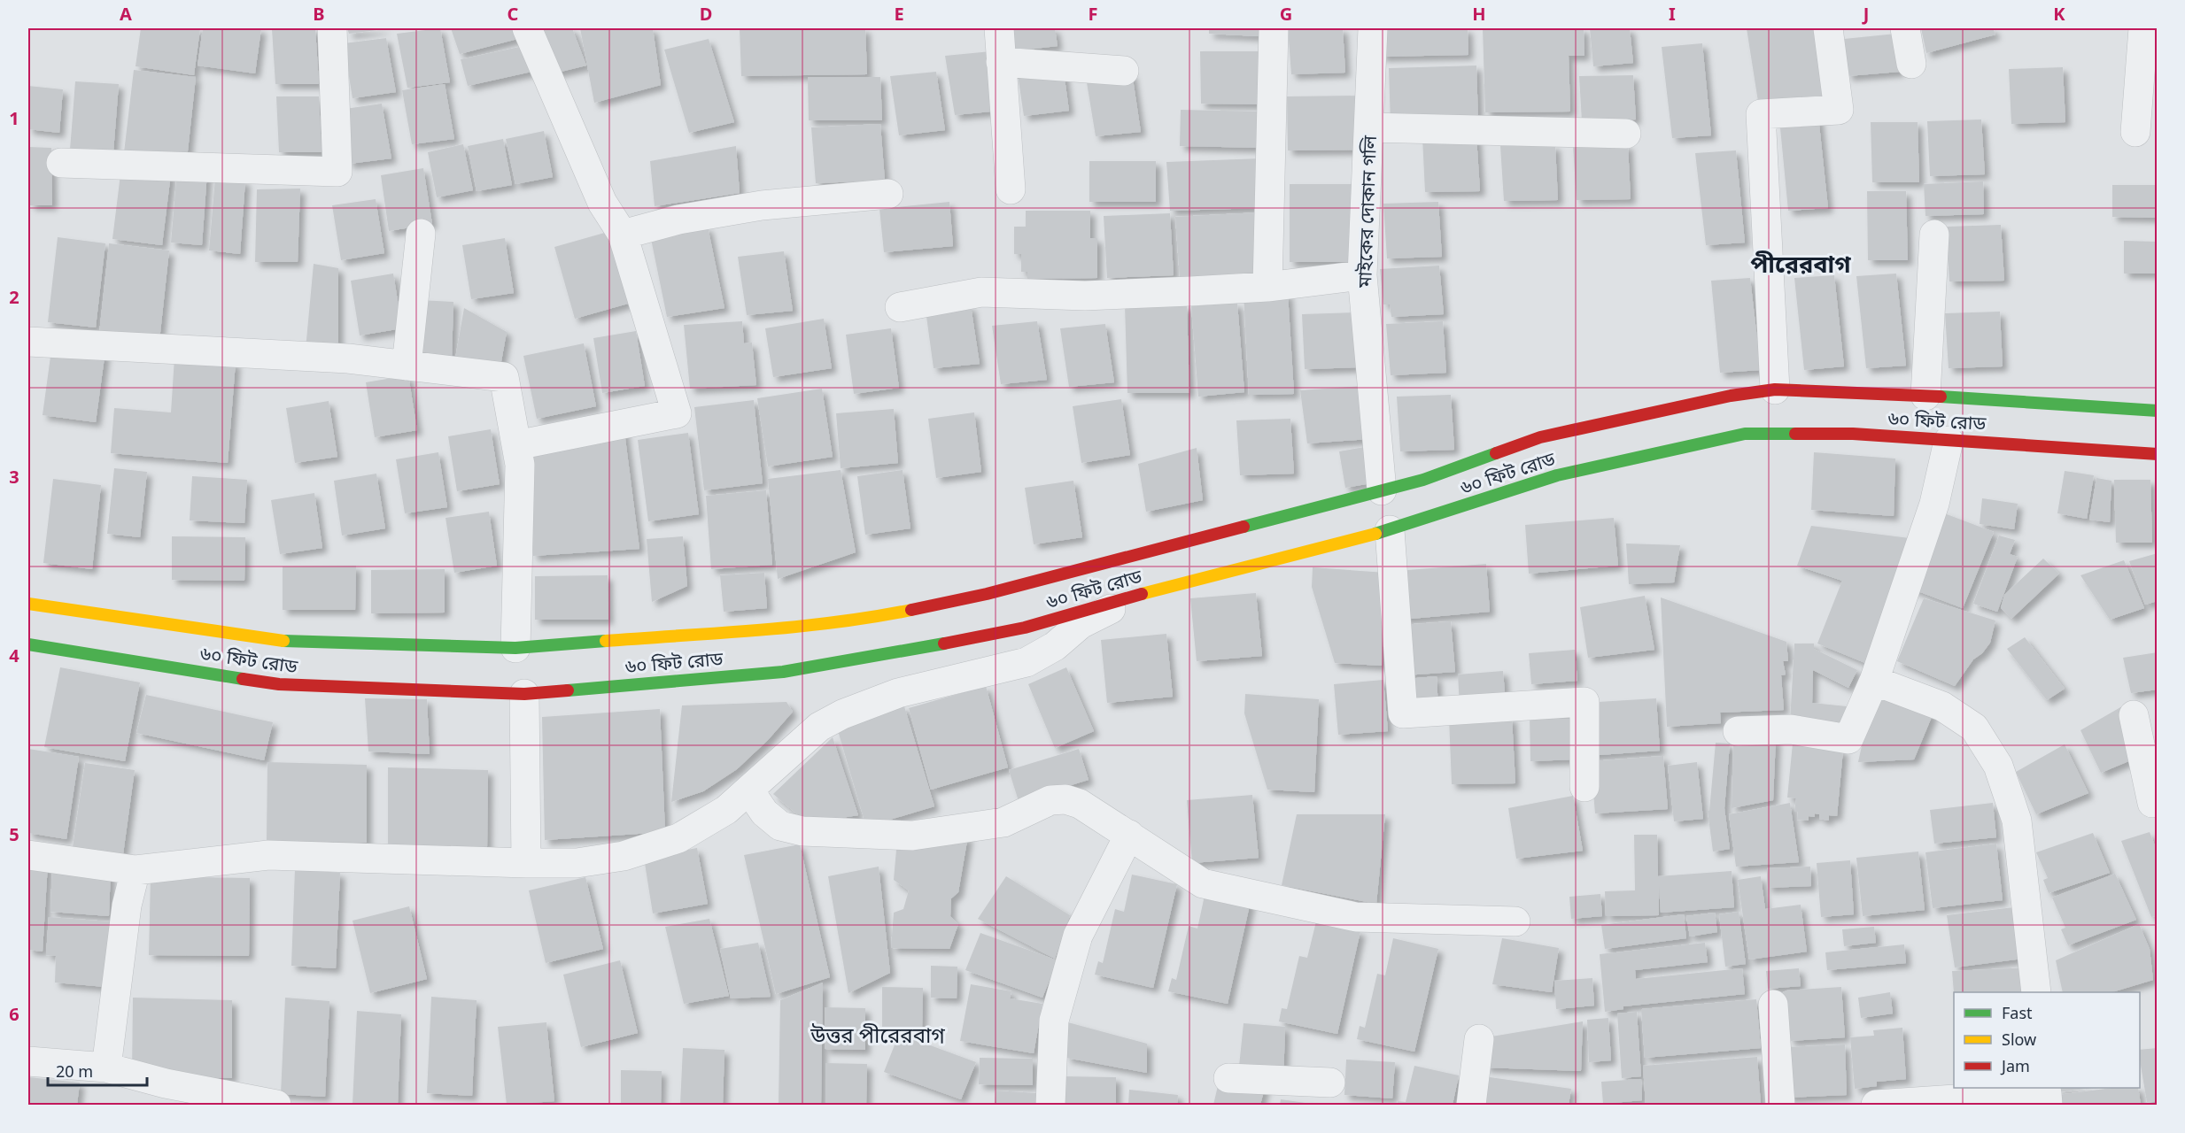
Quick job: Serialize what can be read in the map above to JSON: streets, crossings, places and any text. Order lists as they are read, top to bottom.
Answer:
{
  "streets": {
    "street": ["মাইকের দোকান গলি", "৬০ ফিট রোড"]
  },
  "crossings": [
    ["মাইকের দোকান গলি", "৬০ ফিট রোড"]
  ],
  "districts": ["পীরেরবাগ", "উত্তর পীরেরবাগ"],
  "legend": ["Fast", "Slow", "Jam"],
  "scale_bar": "20 m",
  "grid": {
    "columns": [
      "A",
      "B",
      "C",
      "D",
      "E",
      "F",
      "G",
      "H",
      "I",
      "J",
      "K"
    ],
    "rows": [
      "1",
      "2",
      "3",
      "4",
      "5",
      "6"
    ]
  }
}
